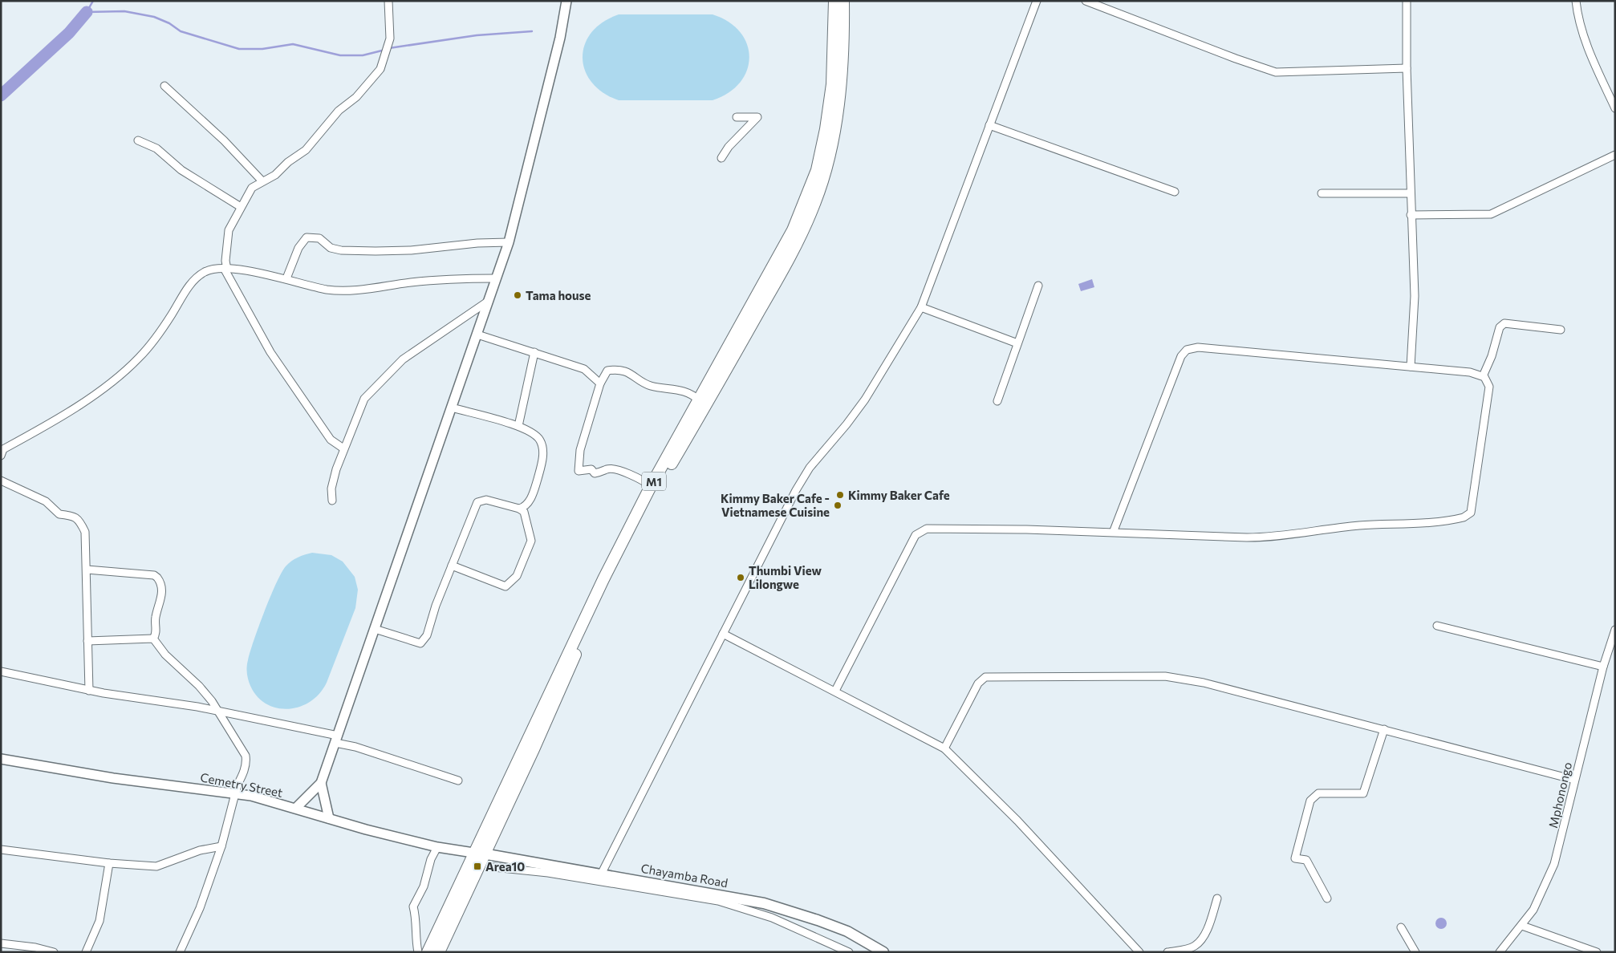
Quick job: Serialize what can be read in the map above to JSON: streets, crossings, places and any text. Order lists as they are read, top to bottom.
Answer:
{
  "streets": {
    "highway": ["M1"],
    "main road": ["Chayamba Road"],
    "street": ["Cemetry Street", "Mphonongo"]
  },
  "crossings": [
    ["M1", "Cemetry Street"],
    ["M1", "Chayamba Road"],
    ["Cemetry Street", "Chayamba Road"]
  ],
  "places": {
    "other": [
      "Tama house",
      "Kimmy Baker Cafe",
      "Kimmy Baker Cafe - Vietnamese Cuisine",
      "Thumbi View Lilongwe"
    ],
    "transit": ["Area10"]
  }
}
